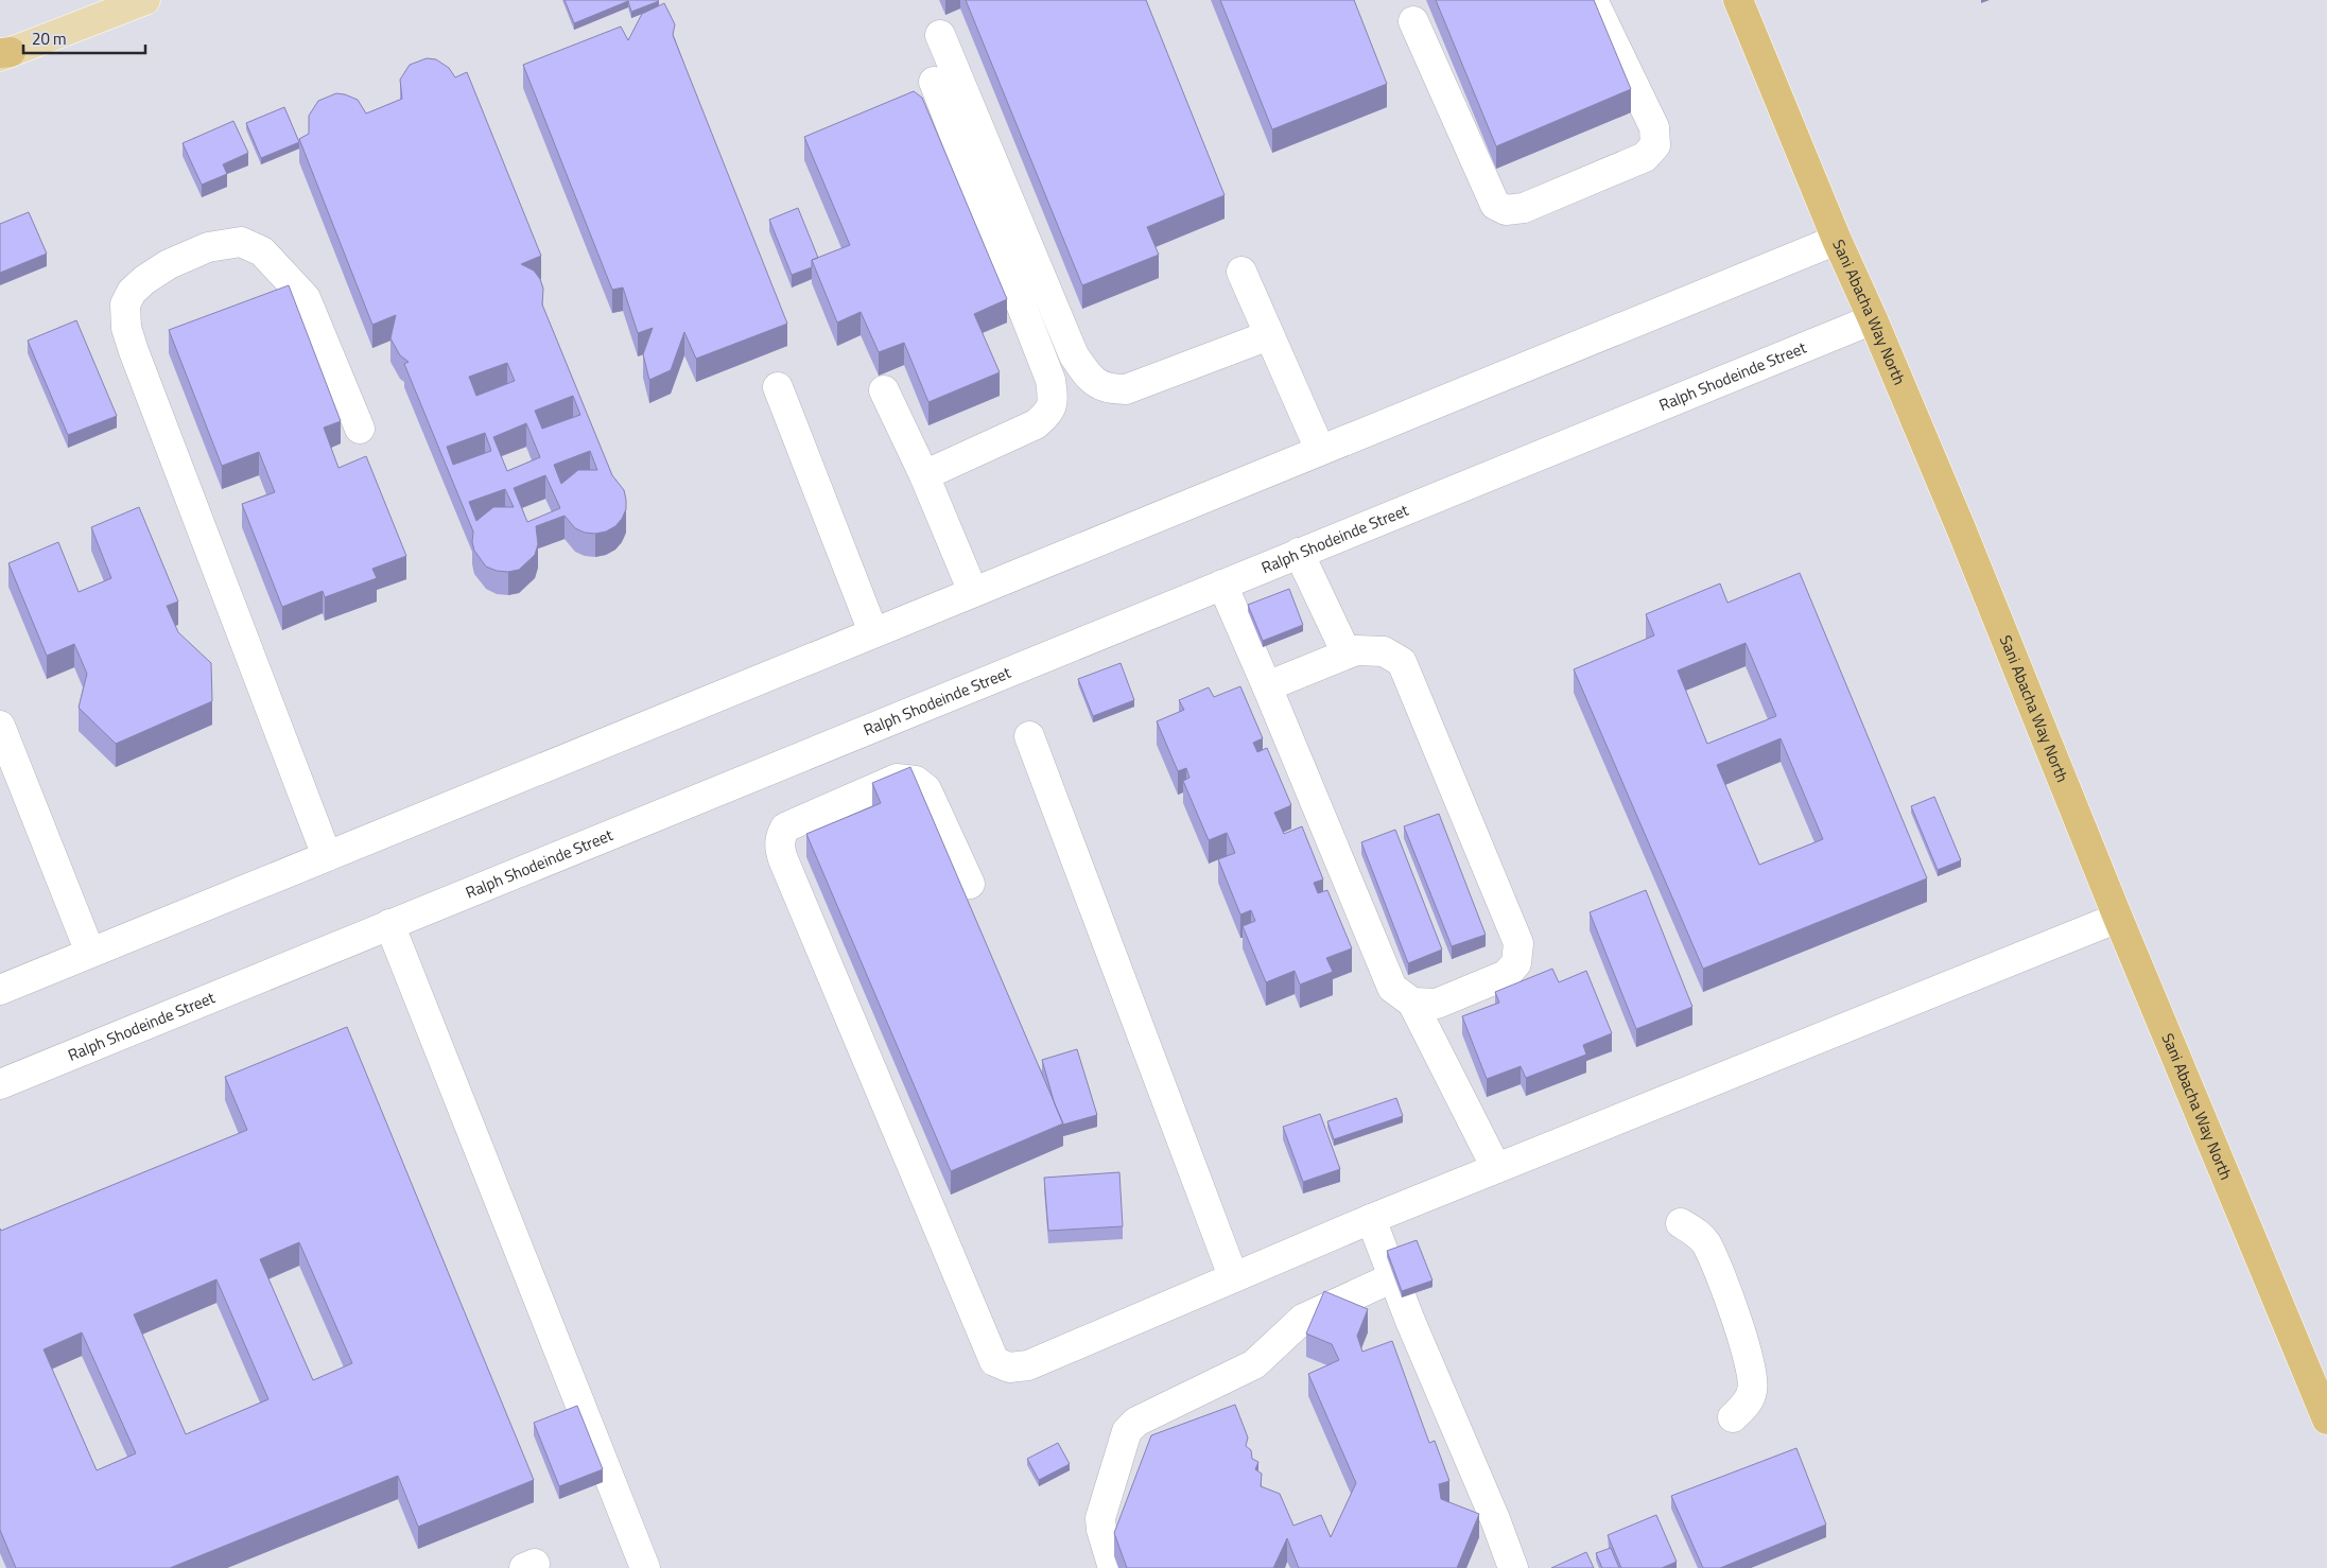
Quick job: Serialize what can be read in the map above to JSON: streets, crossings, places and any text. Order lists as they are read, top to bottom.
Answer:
{
  "streets": {
    "highway": ["Sani Abacha Way North"],
    "street": ["Ralph Shodeinde Street"]
  },
  "crossings": [
    ["Sani Abacha Way North", "Ralph Shodeinde Street"]
  ],
  "scale_bar": "20 m"
}
